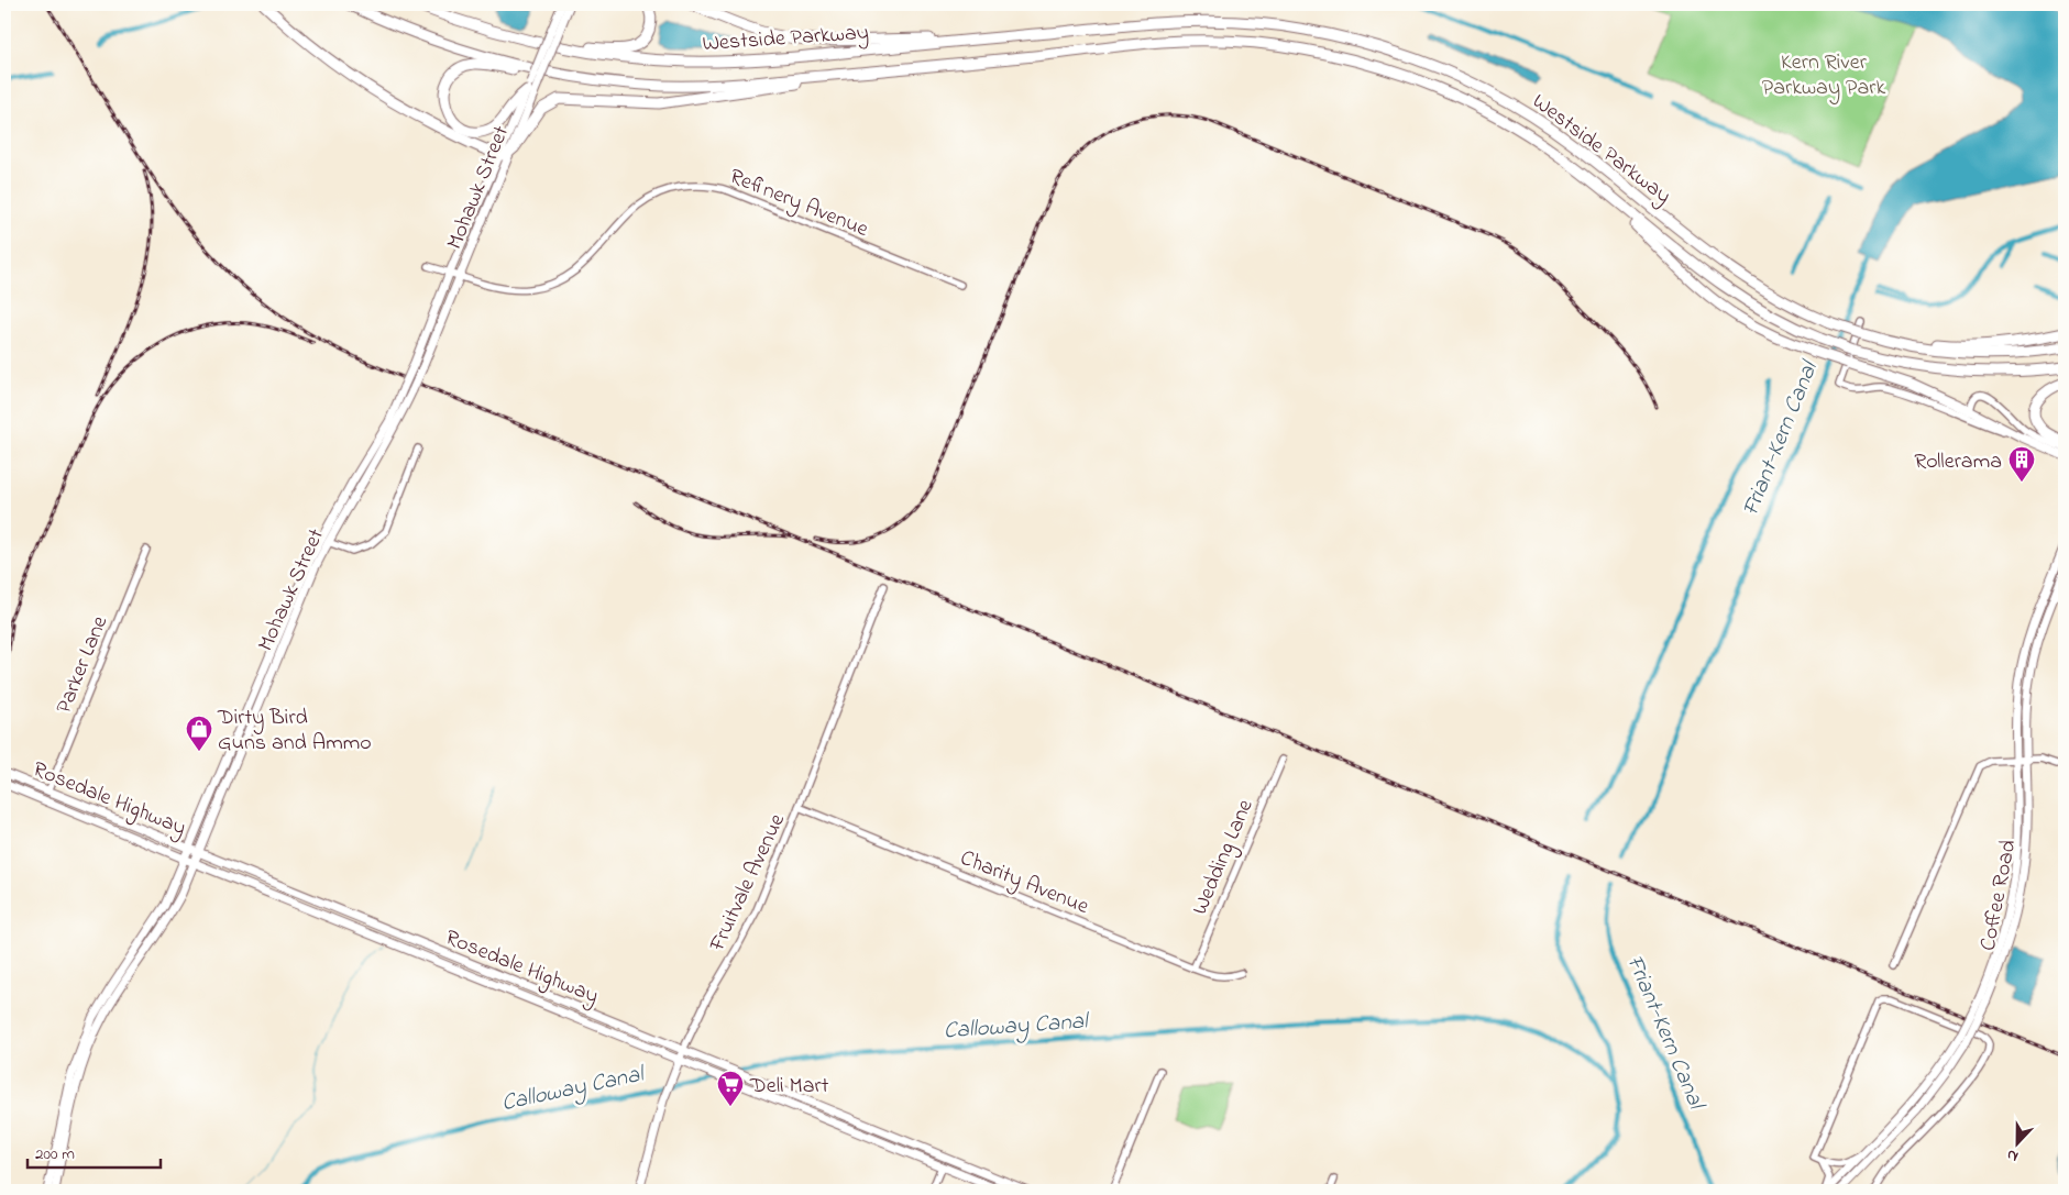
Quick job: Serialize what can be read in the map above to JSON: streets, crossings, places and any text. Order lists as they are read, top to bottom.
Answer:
{
  "streets": {
    "highway": ["Westside Parkway"],
    "main road": [
      "Mohawk Street",
      "Rosedale Highway",
      "Fruitvale Avenue",
      "Coffee Road"
    ],
    "street": [
      "Refinery Avenue",
      "Parker Lane",
      "Wedding Lane",
      "Charity Avenue"
    ]
  },
  "crossings": [
    ["Mohawk Street", "Refinery Avenue"],
    ["Mohawk Street", "Rosedale Highway"],
    ["Parker Lane", "Rosedale Highway"],
    ["Rosedale Highway", "Fruitvale Avenue"],
    ["Wedding Lane", "Charity Avenue"],
    ["Charity Avenue", "Fruitvale Avenue"]
  ],
  "water": ["Friant-Kern Canal", "Calloway Canal"],
  "parks": ["Kern River Parkway Park"],
  "places": {
    "building": ["Rollerama"],
    "shop": ["Dirty Bird Guns and Ammo"],
    "supermarket": ["Deli Mart"]
  },
  "scale_bar": "200 m",
  "north": "bottom"
}
